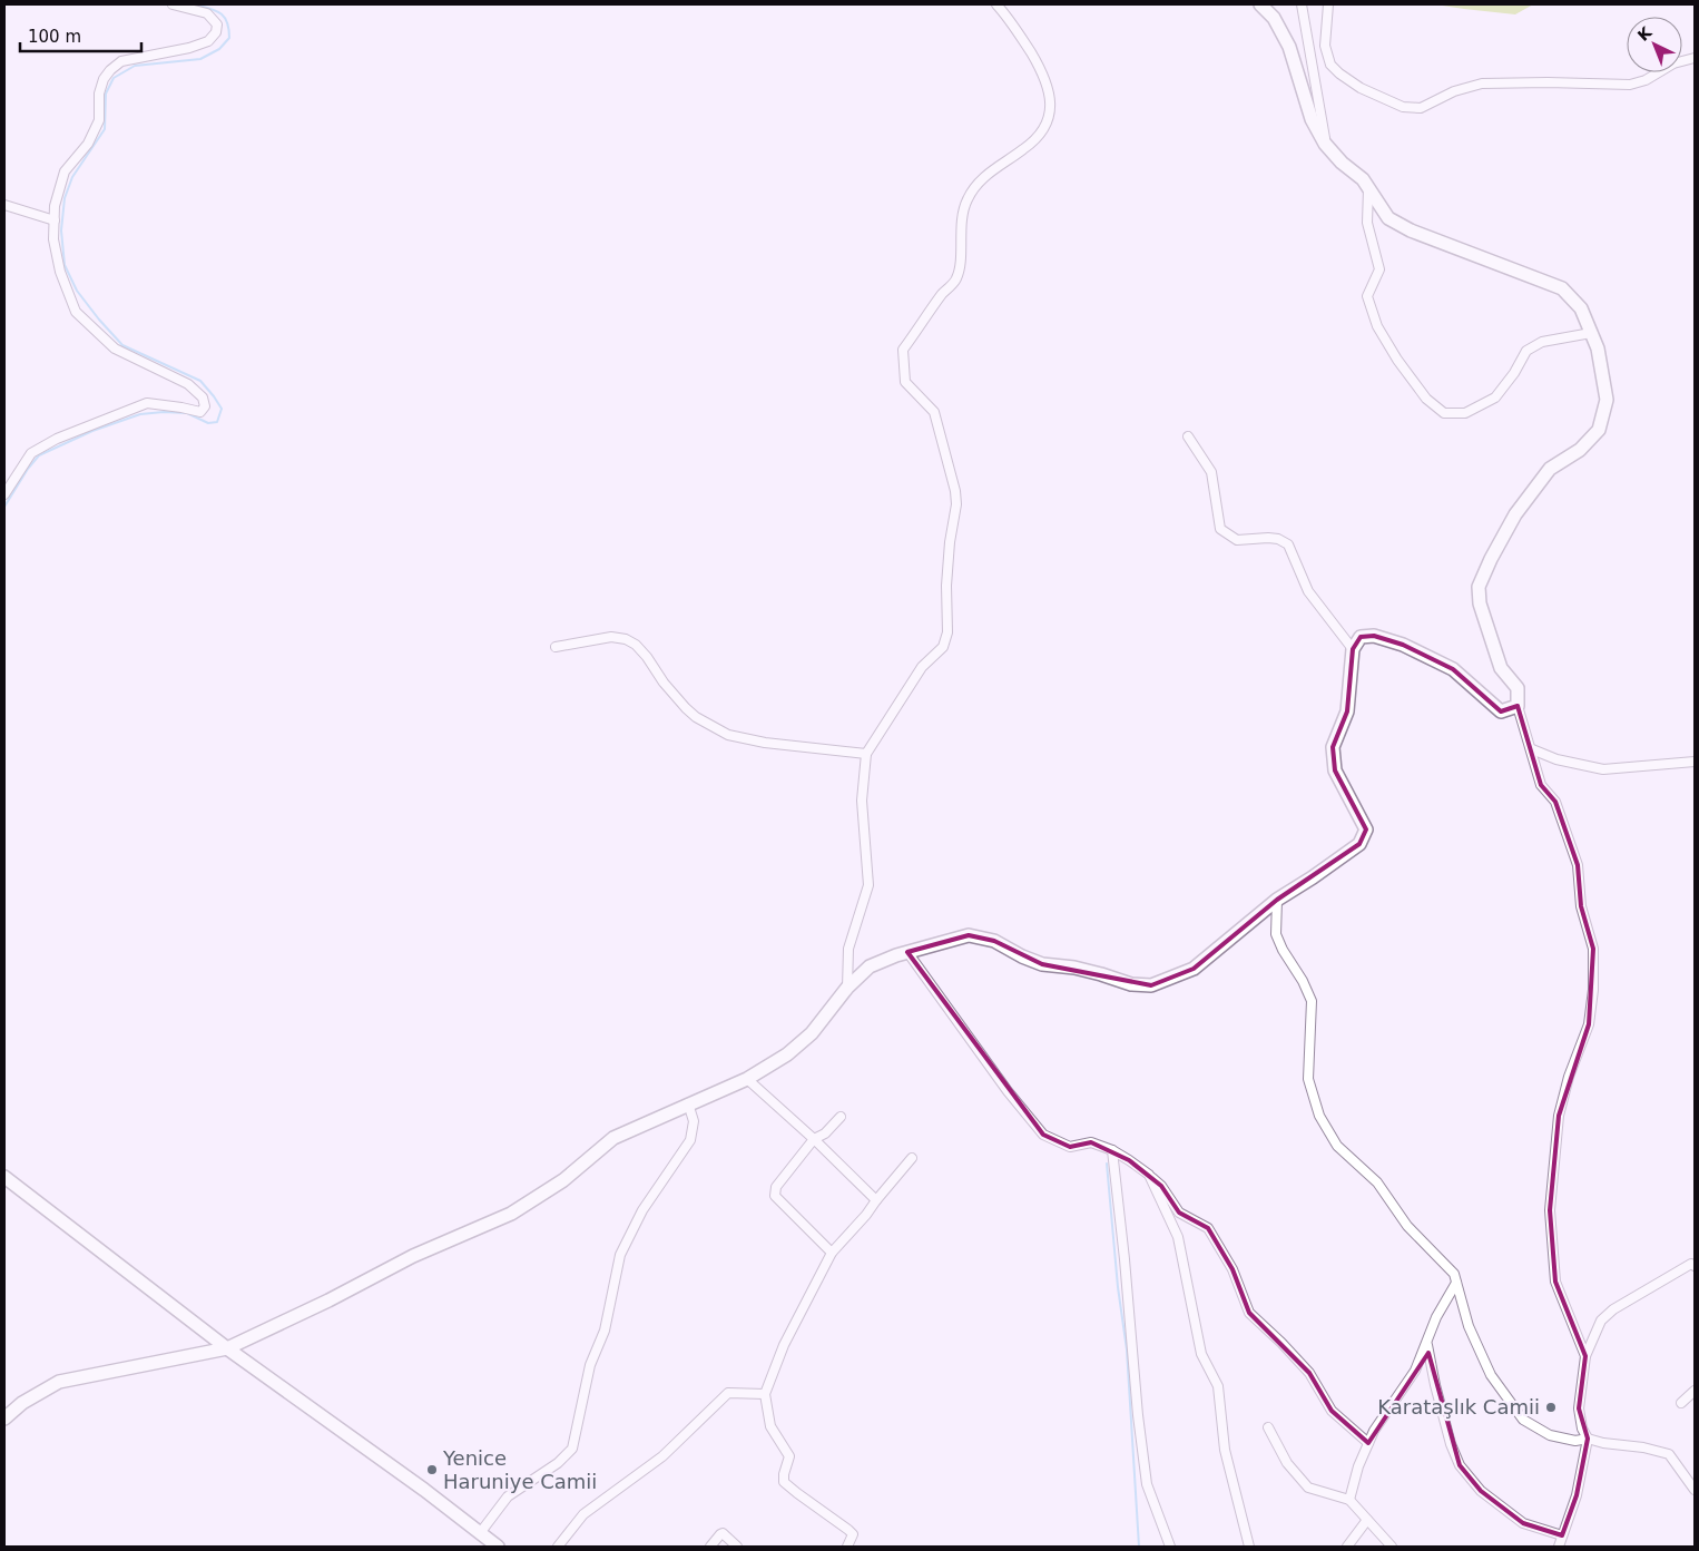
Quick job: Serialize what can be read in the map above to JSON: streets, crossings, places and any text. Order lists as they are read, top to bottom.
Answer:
{
  "places": ["Karataşlık Camii", "Yenice Haruniye Camii"],
  "scale_bar": "100 m",
  "north": "top left"
}
